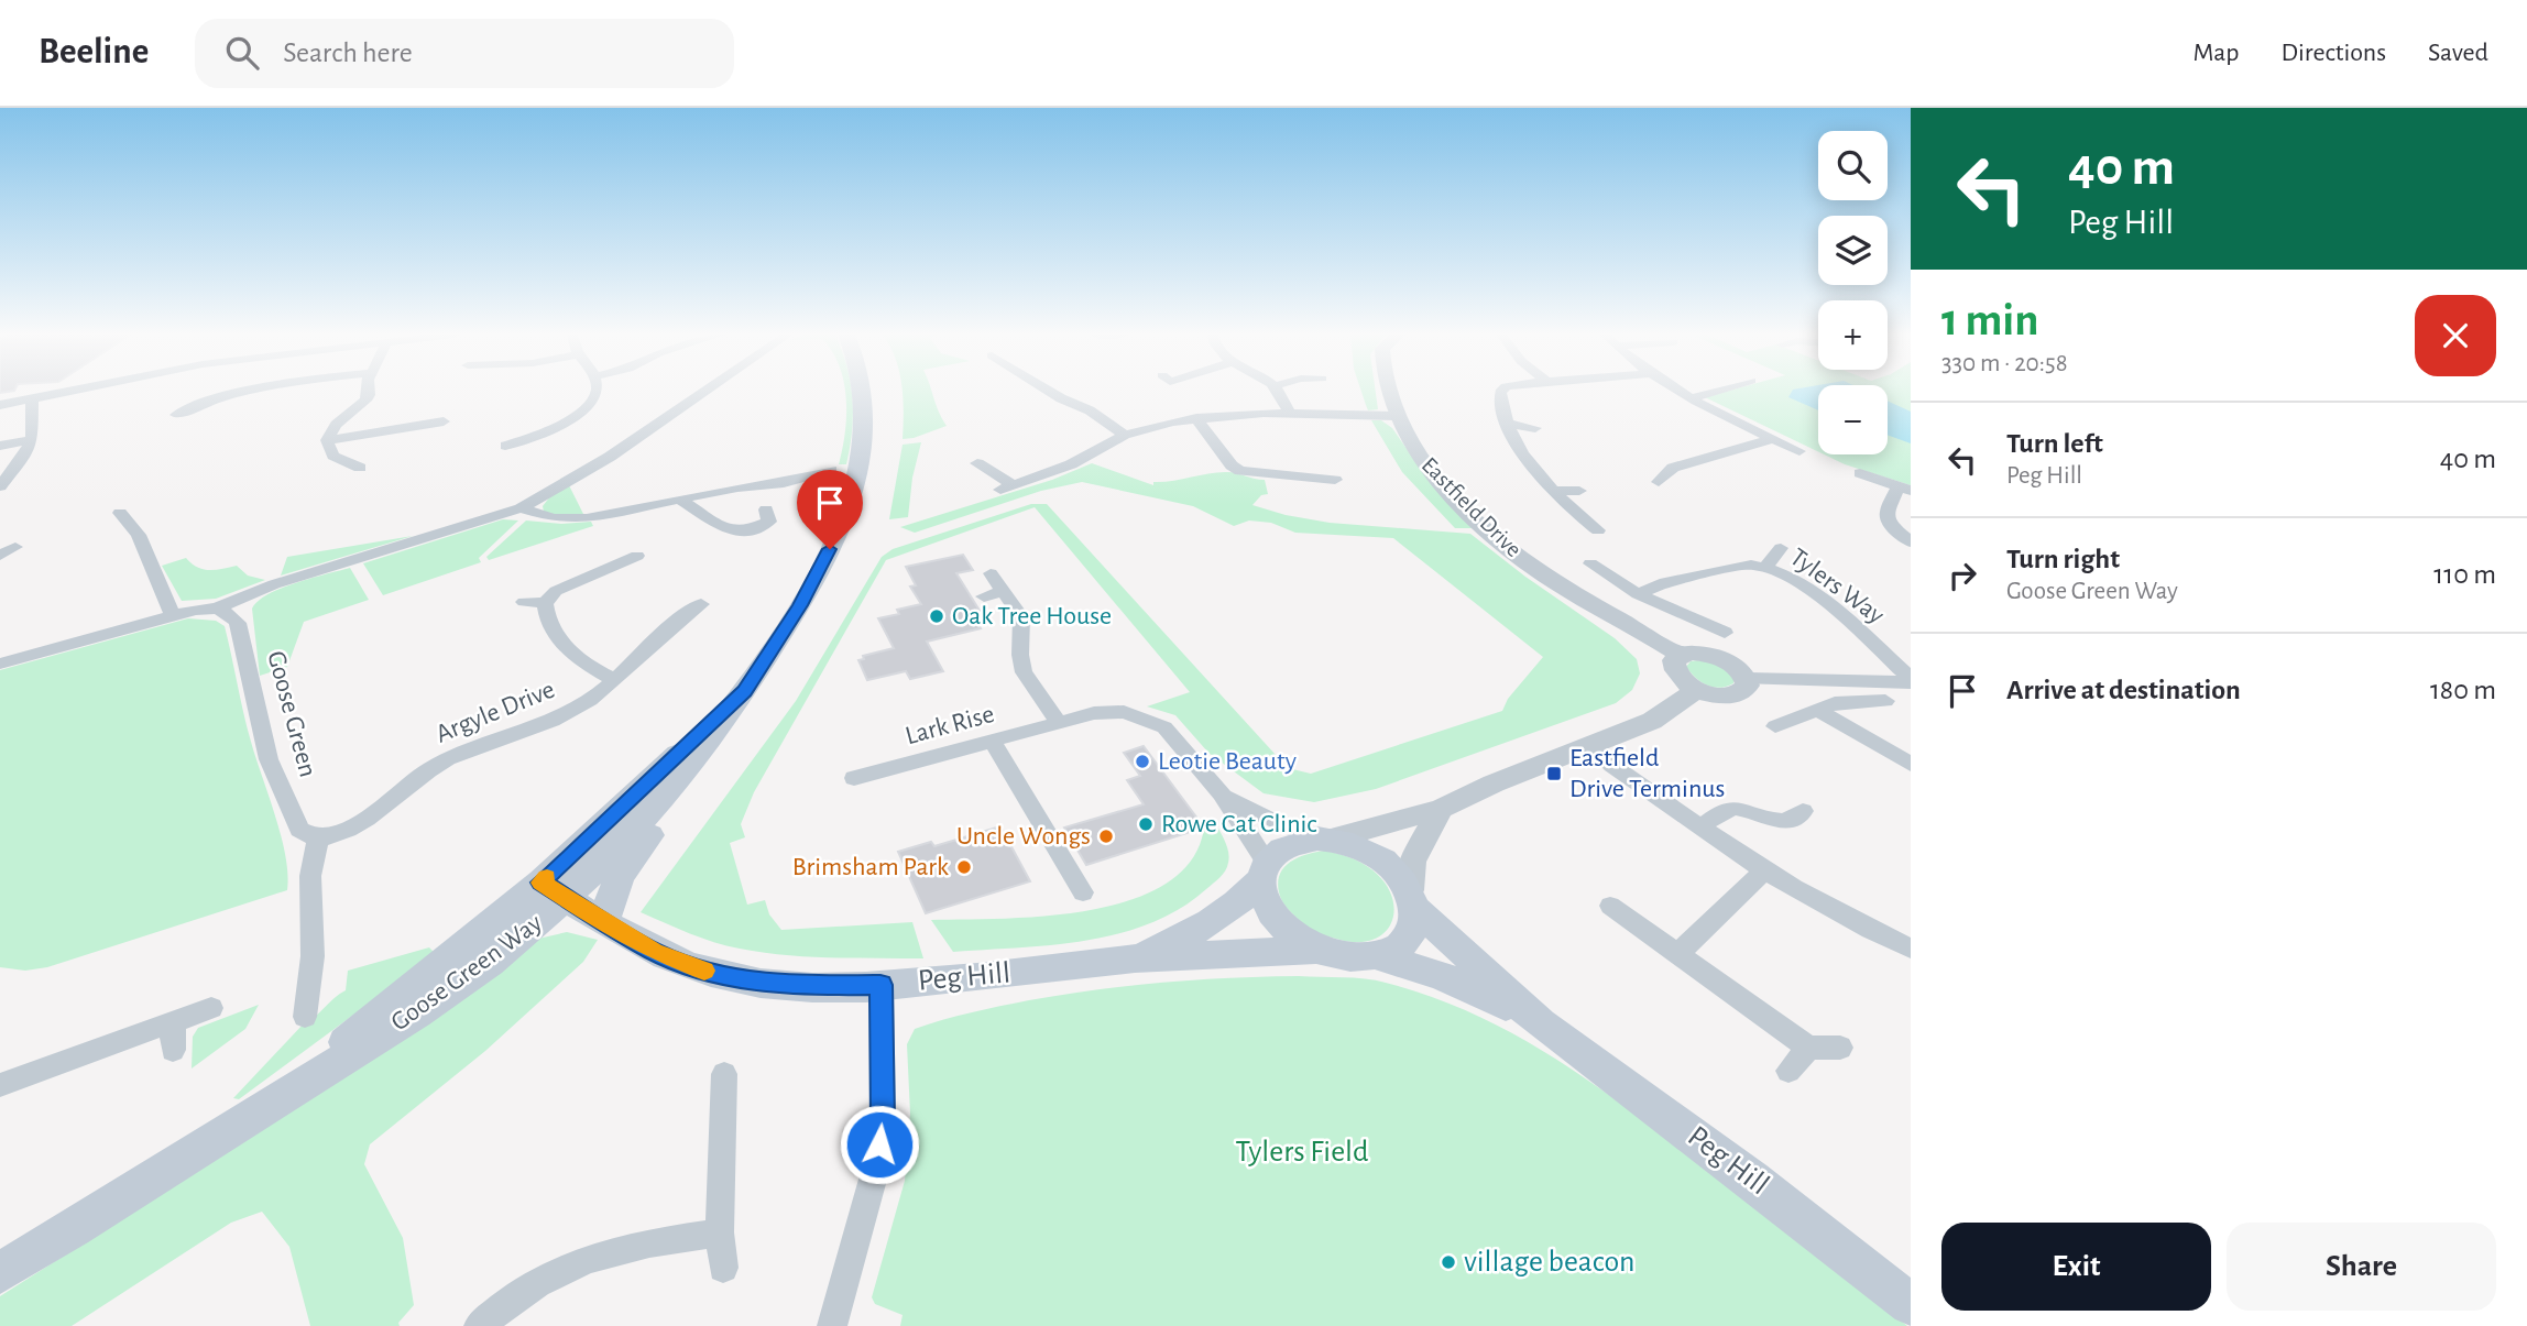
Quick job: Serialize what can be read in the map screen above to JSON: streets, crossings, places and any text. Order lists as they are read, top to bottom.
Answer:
{
  "streets": {
    "main road": ["Goose Green Way", "Peg Hill"],
    "street": [
      "Eastfield Drive",
      "Tylers Way",
      "Argyle Drive",
      "Goose Green",
      "Lark Rise"
    ]
  },
  "crossings": [
    ["Argyle Drive", "Goose Green"],
    ["Lark Rise", "Peg Hill"],
    ["Goose Green Way", "Peg Hill"]
  ],
  "parks": ["Tylers Field"],
  "places": {
    "other": [
      "Oak Tree House",
      "Leotie Beauty",
      "Rowe Cat Clinic",
      "Uncle Wongs",
      "Brimsham Park",
      "village beacon"
    ],
    "transit": ["Eastfield Drive Terminus"]
  },
  "page": {
    "header": "Beeline",
    "search": "Search here",
    "nav": ["Map", "Directions", "Saved"],
    "turn": ["40 m", "Peg Hill"],
    "map_buttons": ["+", "−"],
    "heading": ["1 min", "330 m · 20:58"],
    "list": [
      {
        "name": "Turn left",
        "note": "Peg Hill",
        "value": "40 m"
      },
      {
        "name": "Turn right",
        "note": "Goose Green Way",
        "value": "110 m"
      },
      {
        "name": "Arrive at destination",
        "value": "180 m"
      }
    ],
    "buttons": ["Exit", "Share"]
  }
}
